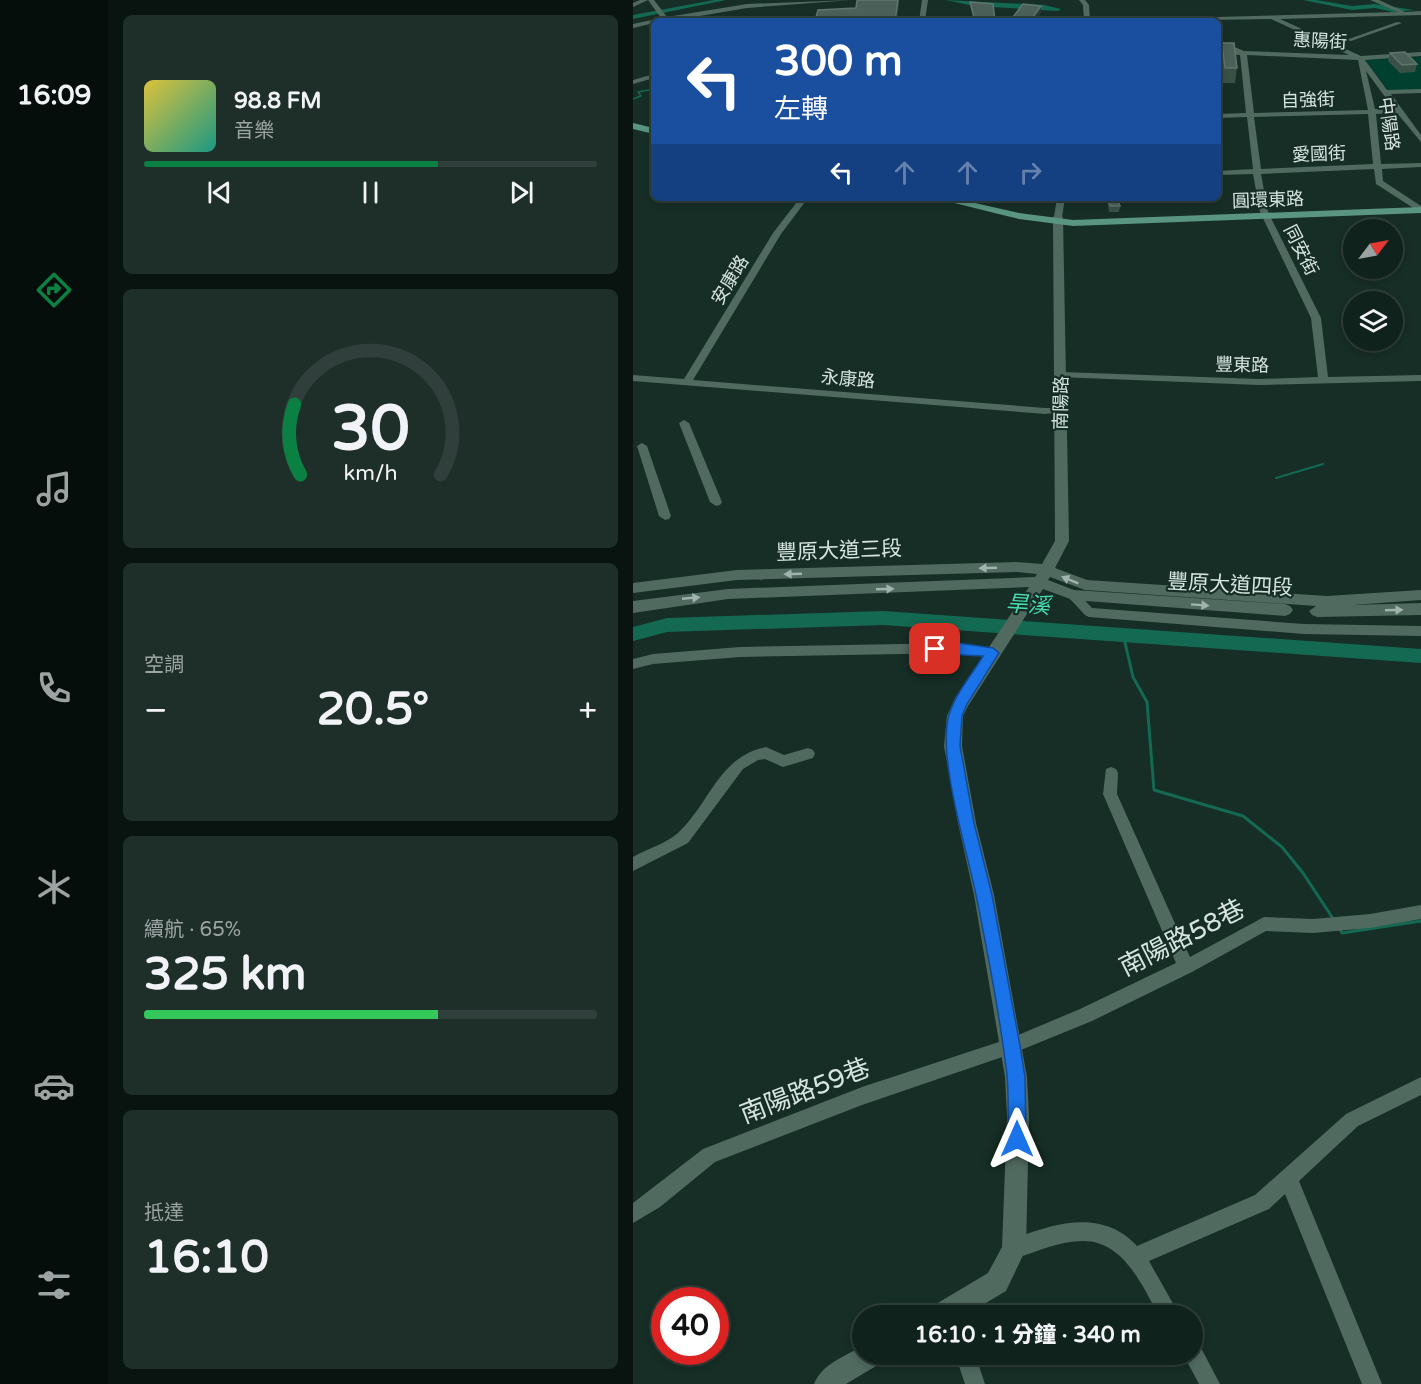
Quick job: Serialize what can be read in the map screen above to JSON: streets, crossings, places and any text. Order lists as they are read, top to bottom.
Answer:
{
  "streets": {
    "main road": ["圓環東路"],
    "street": [
      "惠陽街",
      "自強街",
      "中陽路",
      "愛國街",
      "同安街",
      "安康路",
      "豐東路",
      "永康路",
      "南陽路",
      "豐原大道三段",
      "豐原大道四段",
      "南陽路58巷",
      "南陽路59巷"
    ]
  },
  "crossings": [
    ["惠陽街", "中陽路"],
    ["惠陽街", "同安街"],
    ["自強街", "中陽路"],
    ["自強街", "同安街"],
    ["中陽路", "愛國街"],
    ["中陽路", "圓環東路"],
    ["愛國街", "同安街"],
    ["圓環東路", "同安街"],
    ["圓環東路", "南陽路"],
    ["同安街", "豐東路"],
    ["安康路", "永康路"],
    ["豐東路", "南陽路"],
    ["永康路", "南陽路"],
    ["南陽路", "豐原大道三段"],
    ["南陽路", "豐原大道四段"],
    ["豐原大道三段", "豐原大道四段"],
    ["南陽路58巷", "南陽路59巷"]
  ],
  "water": ["旱溪"],
  "north": "top right",
  "page": {
    "tabs": "16:09",
    "turn": ["300 m", "左轉"],
    "song": ["98.8 FM", "音樂"],
    "tile": [
      "空調",
      ["續航 · 65%", "325 km"],
      ["抵達", "16:10"]
    ],
    "heat": ["−", "20.5°", "+"],
    "limit": "40",
    "trip": "16:10 · 1 分鐘 · 340 m",
    "gauge": ["30", "km/h"]
  }
}
